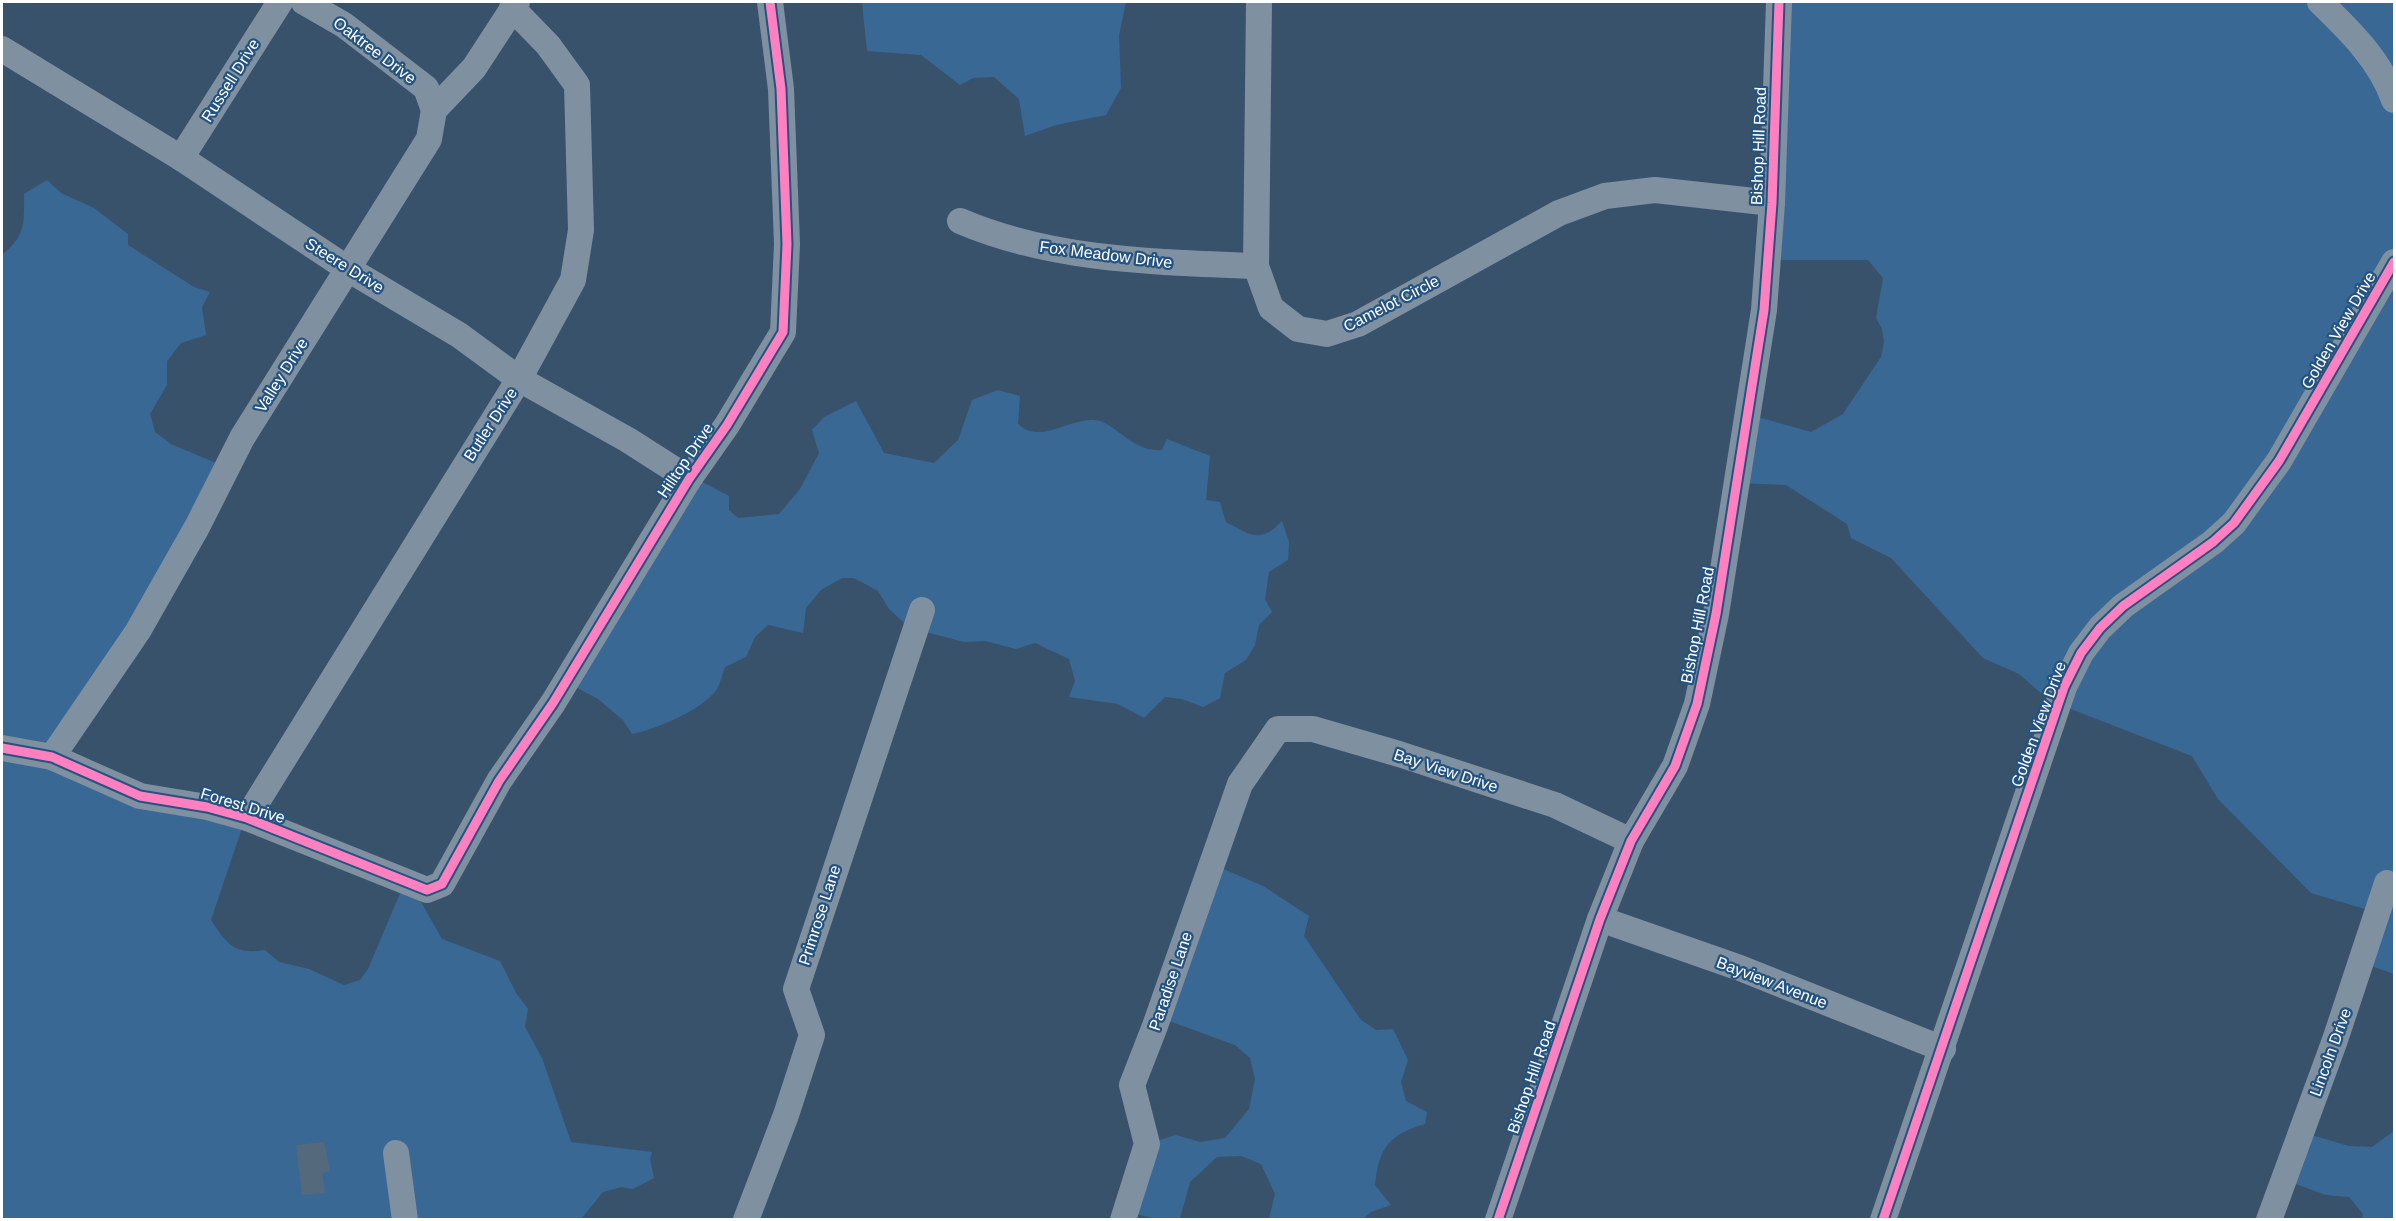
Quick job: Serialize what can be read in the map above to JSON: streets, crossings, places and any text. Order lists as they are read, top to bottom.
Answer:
{
  "streets": {
    "street": [
      "Oaktree Drive",
      "Russell Drive",
      "Bishop Hill Road",
      "Fox Meadow Drive",
      "Steere Drive",
      "Camelot Circle",
      "Golden View Drive",
      "Valley Drive",
      "Butler Drive",
      "Hilltop Drive",
      "Bay View Drive",
      "Forest Drive",
      "Primrose Lane",
      "Paradise Lane",
      "Bayview Avenue",
      "Lincoln Drive"
    ]
  },
  "crossings": [
    ["Oaktree Drive", "Valley Drive"],
    ["Russell Drive", "Steere Drive"],
    ["Bishop Hill Road", "Camelot Circle"],
    ["Bishop Hill Road", "Bay View Drive"],
    ["Bishop Hill Road", "Bayview Avenue"],
    ["Fox Meadow Drive", "Camelot Circle"],
    ["Steere Drive", "Valley Drive"],
    ["Steere Drive", "Butler Drive"],
    ["Steere Drive", "Hilltop Drive"],
    ["Golden View Drive", "Bayview Avenue"],
    ["Valley Drive", "Forest Drive"],
    ["Butler Drive", "Forest Drive"],
    ["Hilltop Drive", "Forest Drive"],
    ["Bay View Drive", "Paradise Lane"]
  ]
}
